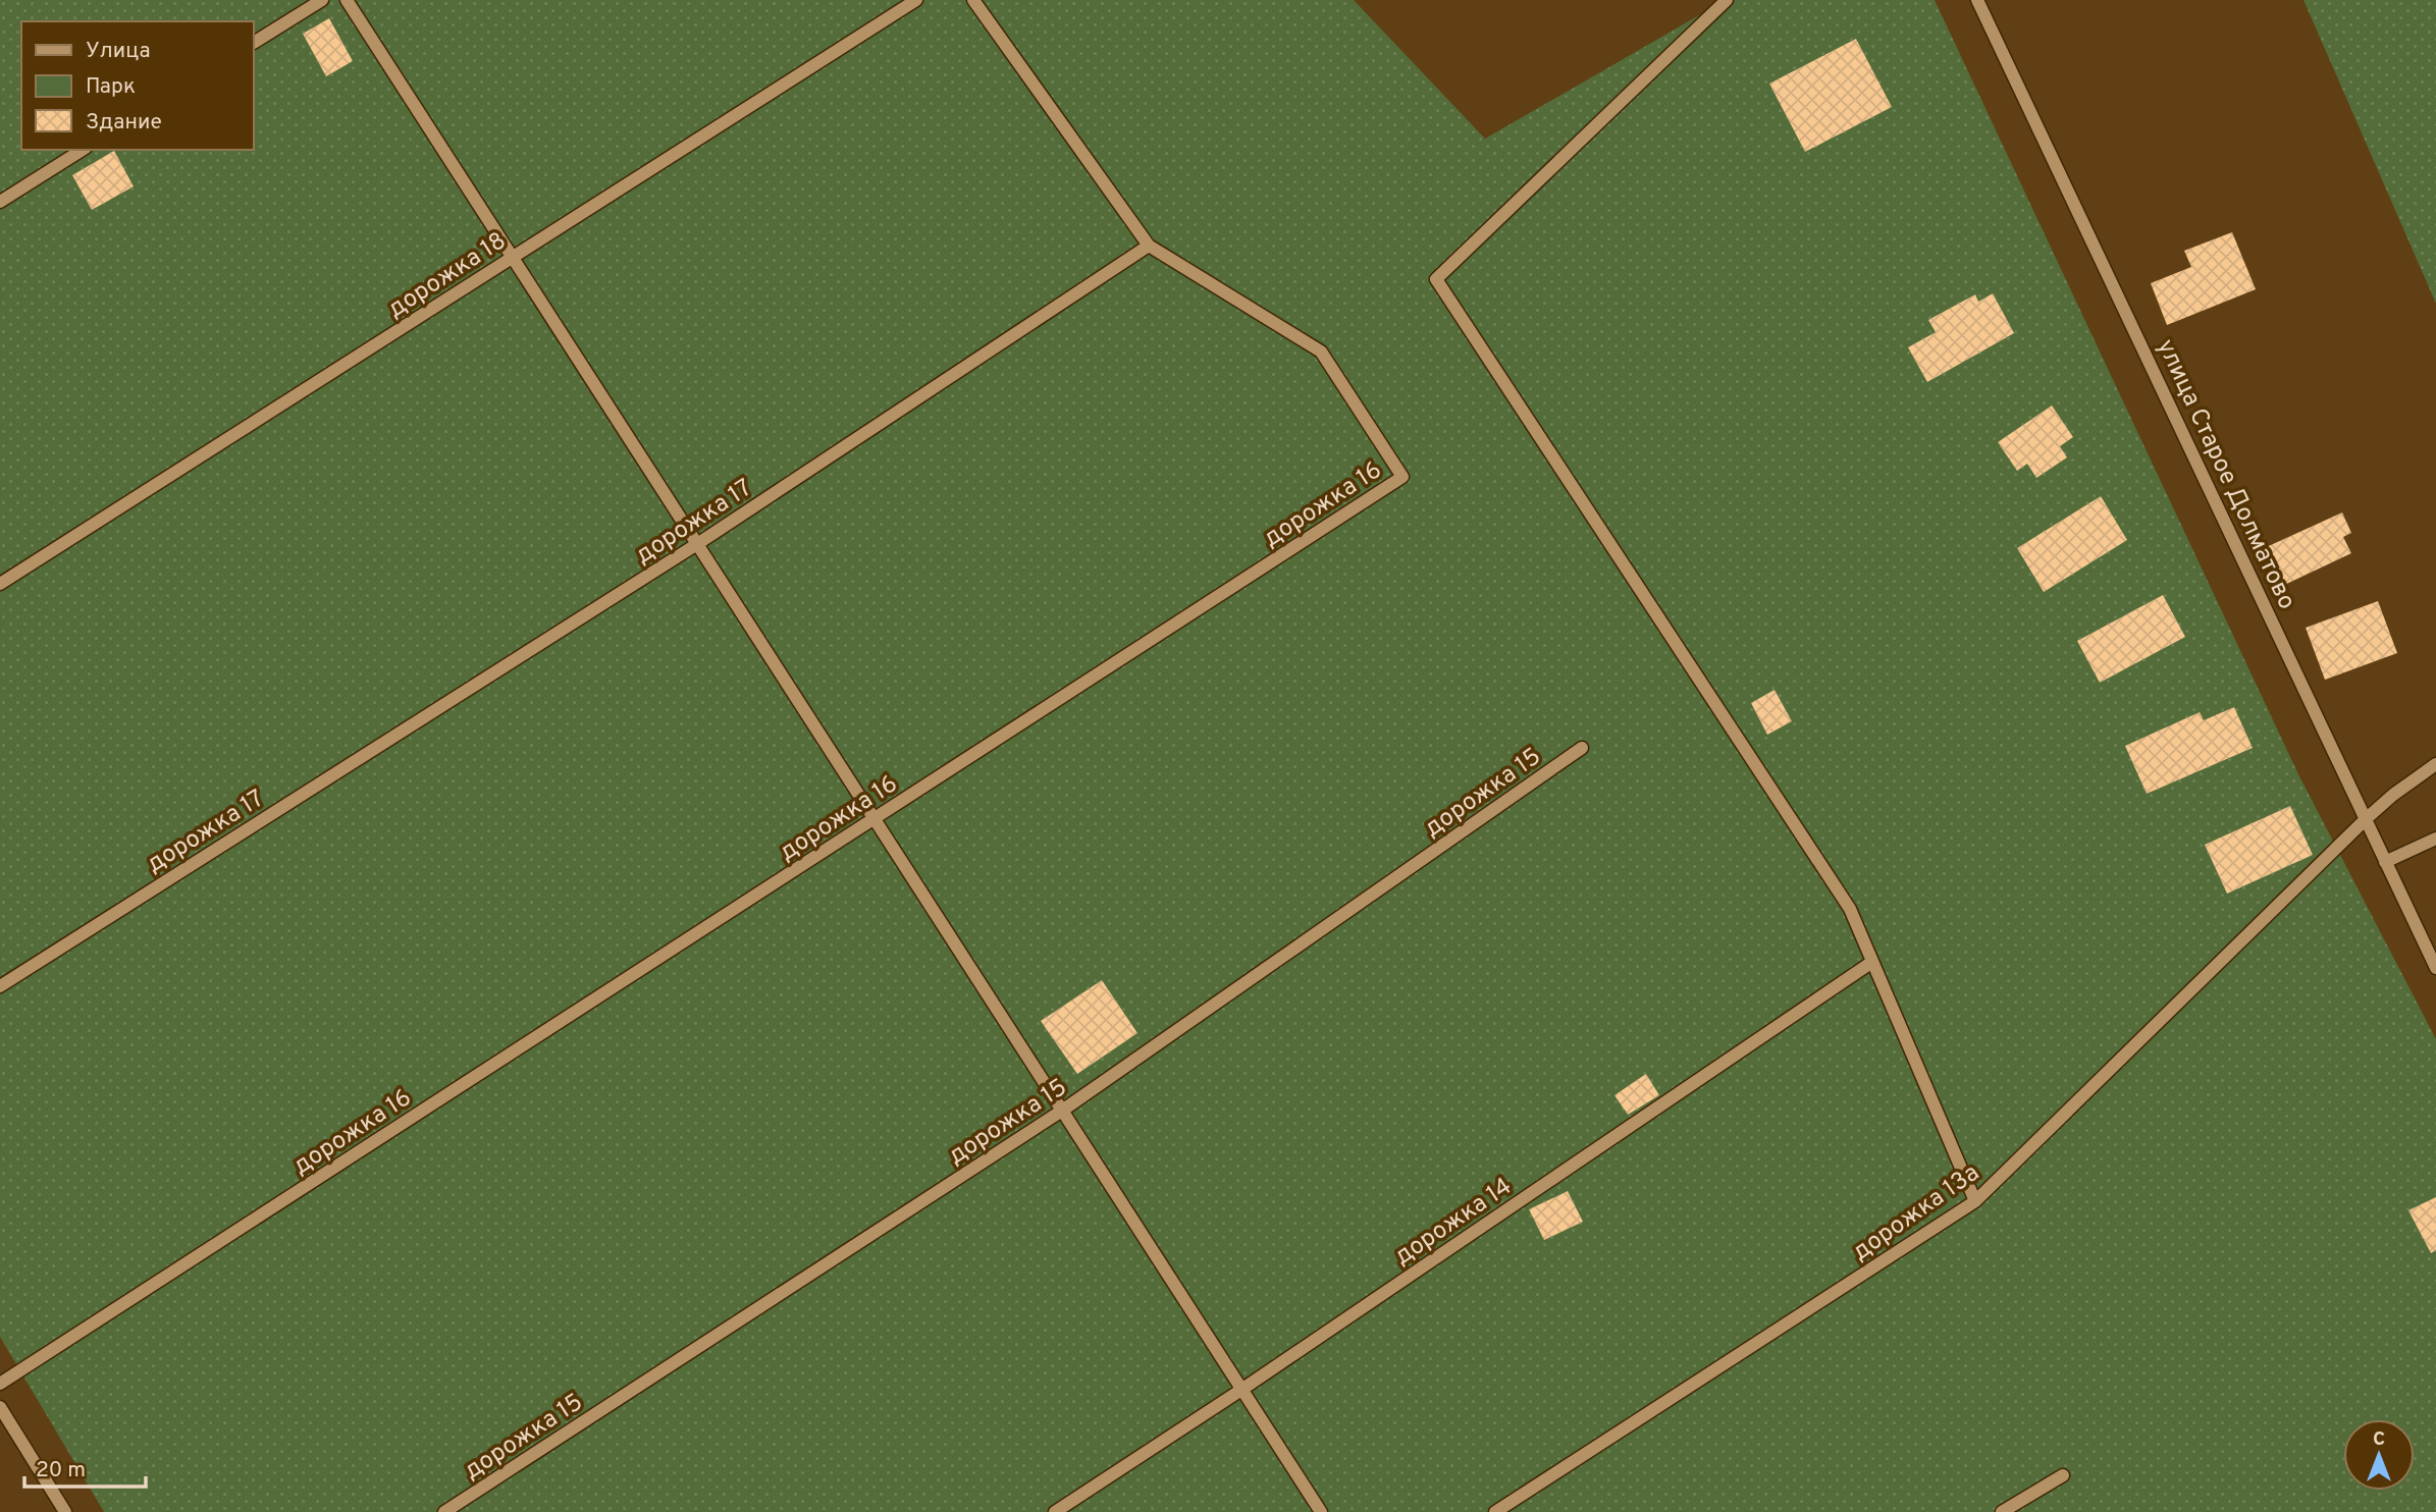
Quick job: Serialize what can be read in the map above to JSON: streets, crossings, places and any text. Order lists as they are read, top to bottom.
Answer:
{
  "streets": {
    "street": [
      "дорожка 18",
      "улица Старое Долматово",
      "дорожка 16",
      "дорожка 17",
      "дорожка 15",
      "дорожка 13а",
      "дорожка 14"
    ]
  },
  "crossings": [
    ["улица Старое Долматово", "дорожка 13а"],
    ["дорожка 16", "дорожка 17"]
  ],
  "legend": ["Улица", "Парк", "Здание"],
  "scale_bar": "20 m",
  "north": "top"
}
